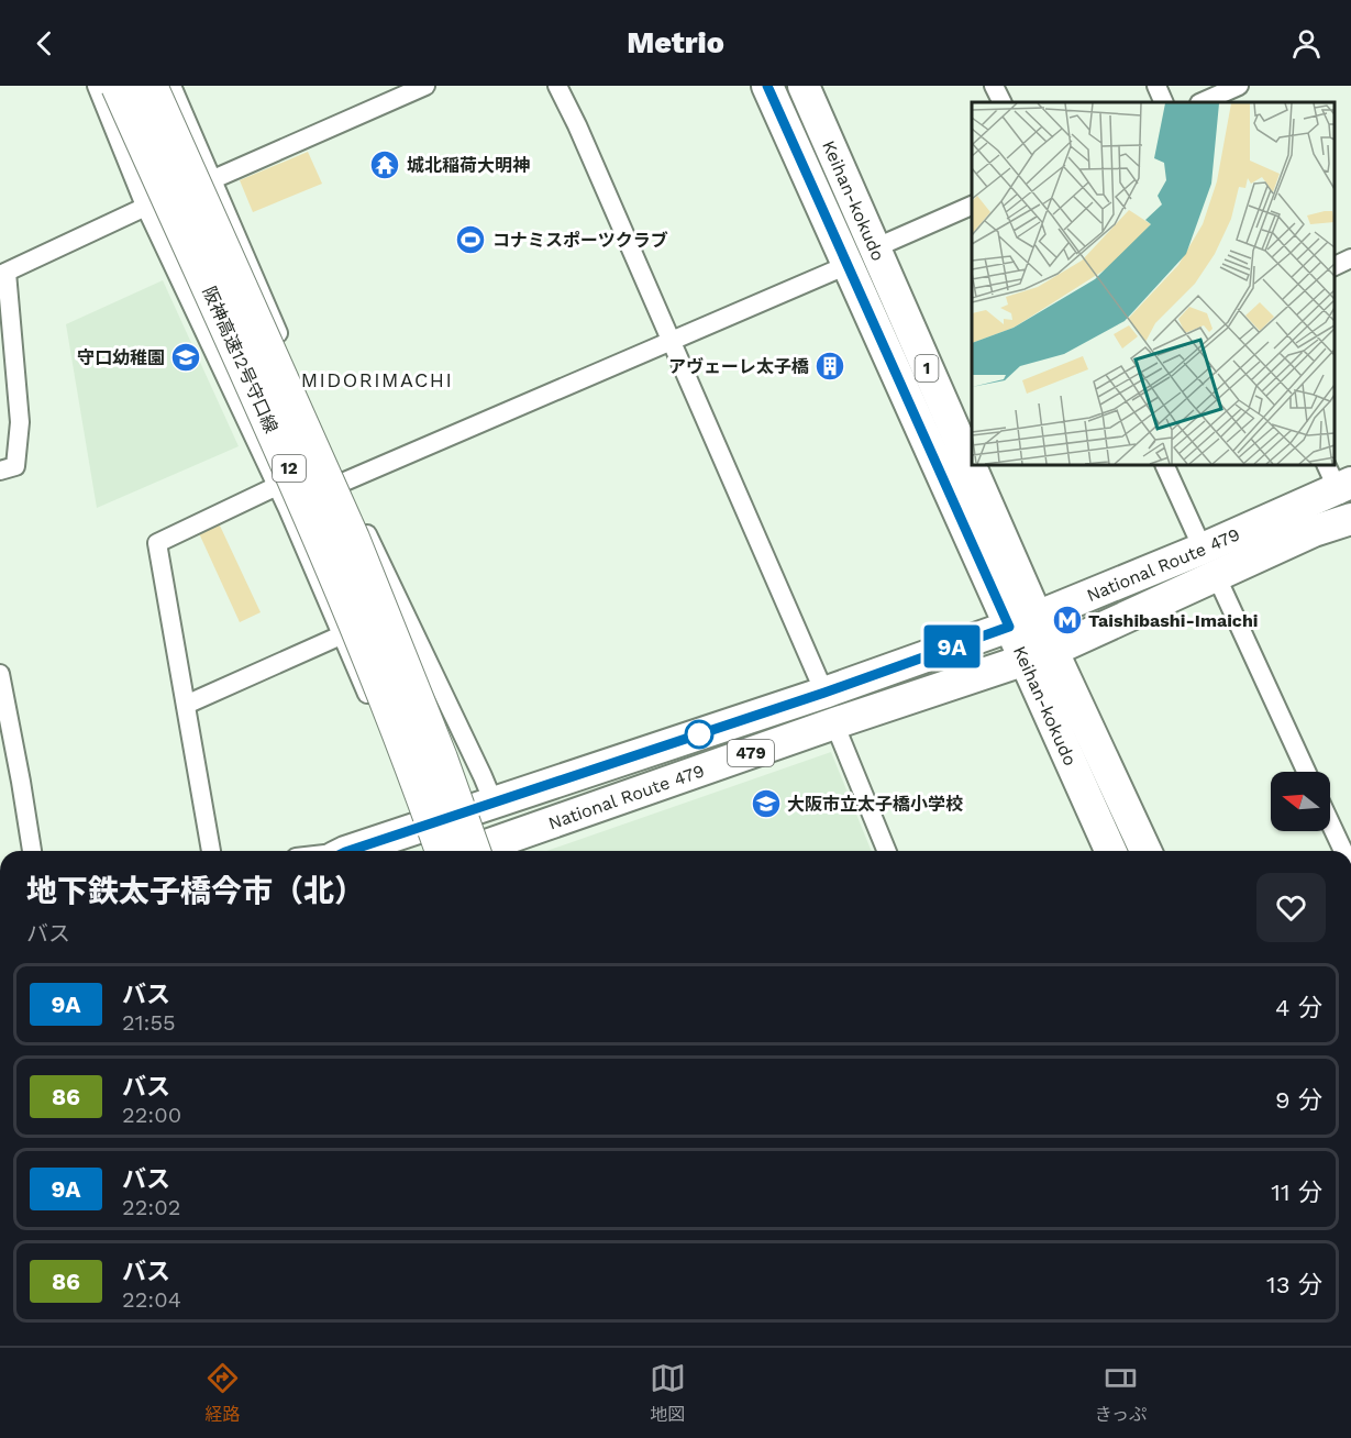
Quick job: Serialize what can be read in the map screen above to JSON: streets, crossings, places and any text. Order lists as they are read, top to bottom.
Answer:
{
  "streets": {
    "highway": [
      "Keihan-kokudo",
      "阪神高速12号守口線",
      "1",
      "12",
      "National Route 479",
      "479"
    ]
  },
  "crossings": [
    ["Keihan-kokudo", "National Route 479"]
  ],
  "districts": ["MIDORIMACHI"],
  "places": {
    "temple": ["城北稲荷大明神"],
    "sports": ["コナミスポーツクラブ"],
    "school or university": ["守口幼稚園", "大阪市立太子橋小学校"],
    "building": ["アヴェーレ太子橋"],
    "metro station": ["Taishibashi-Imaichi"]
  },
  "lines": ["bus line 9A"],
  "north": "left",
  "page": {
    "header": "Metrio",
    "on_map": "9A",
    "heading": ["地下鉄太子橋今市（北）", "バス"],
    "list": [
      {
        "mark": "9A",
        "name": "バス",
        "note": "21:55",
        "value": "4 分"
      },
      {
        "mark": "86",
        "name": "バス",
        "note": "22:00",
        "value": "9 分"
      },
      {
        "mark": "9A",
        "name": "バス",
        "note": "22:02",
        "value": "11 分"
      },
      {
        "mark": "86",
        "name": "バス",
        "note": "22:04",
        "value": "13 分"
      }
    ],
    "tabs": ["経路", "地図", "きっぷ"]
  }
}
